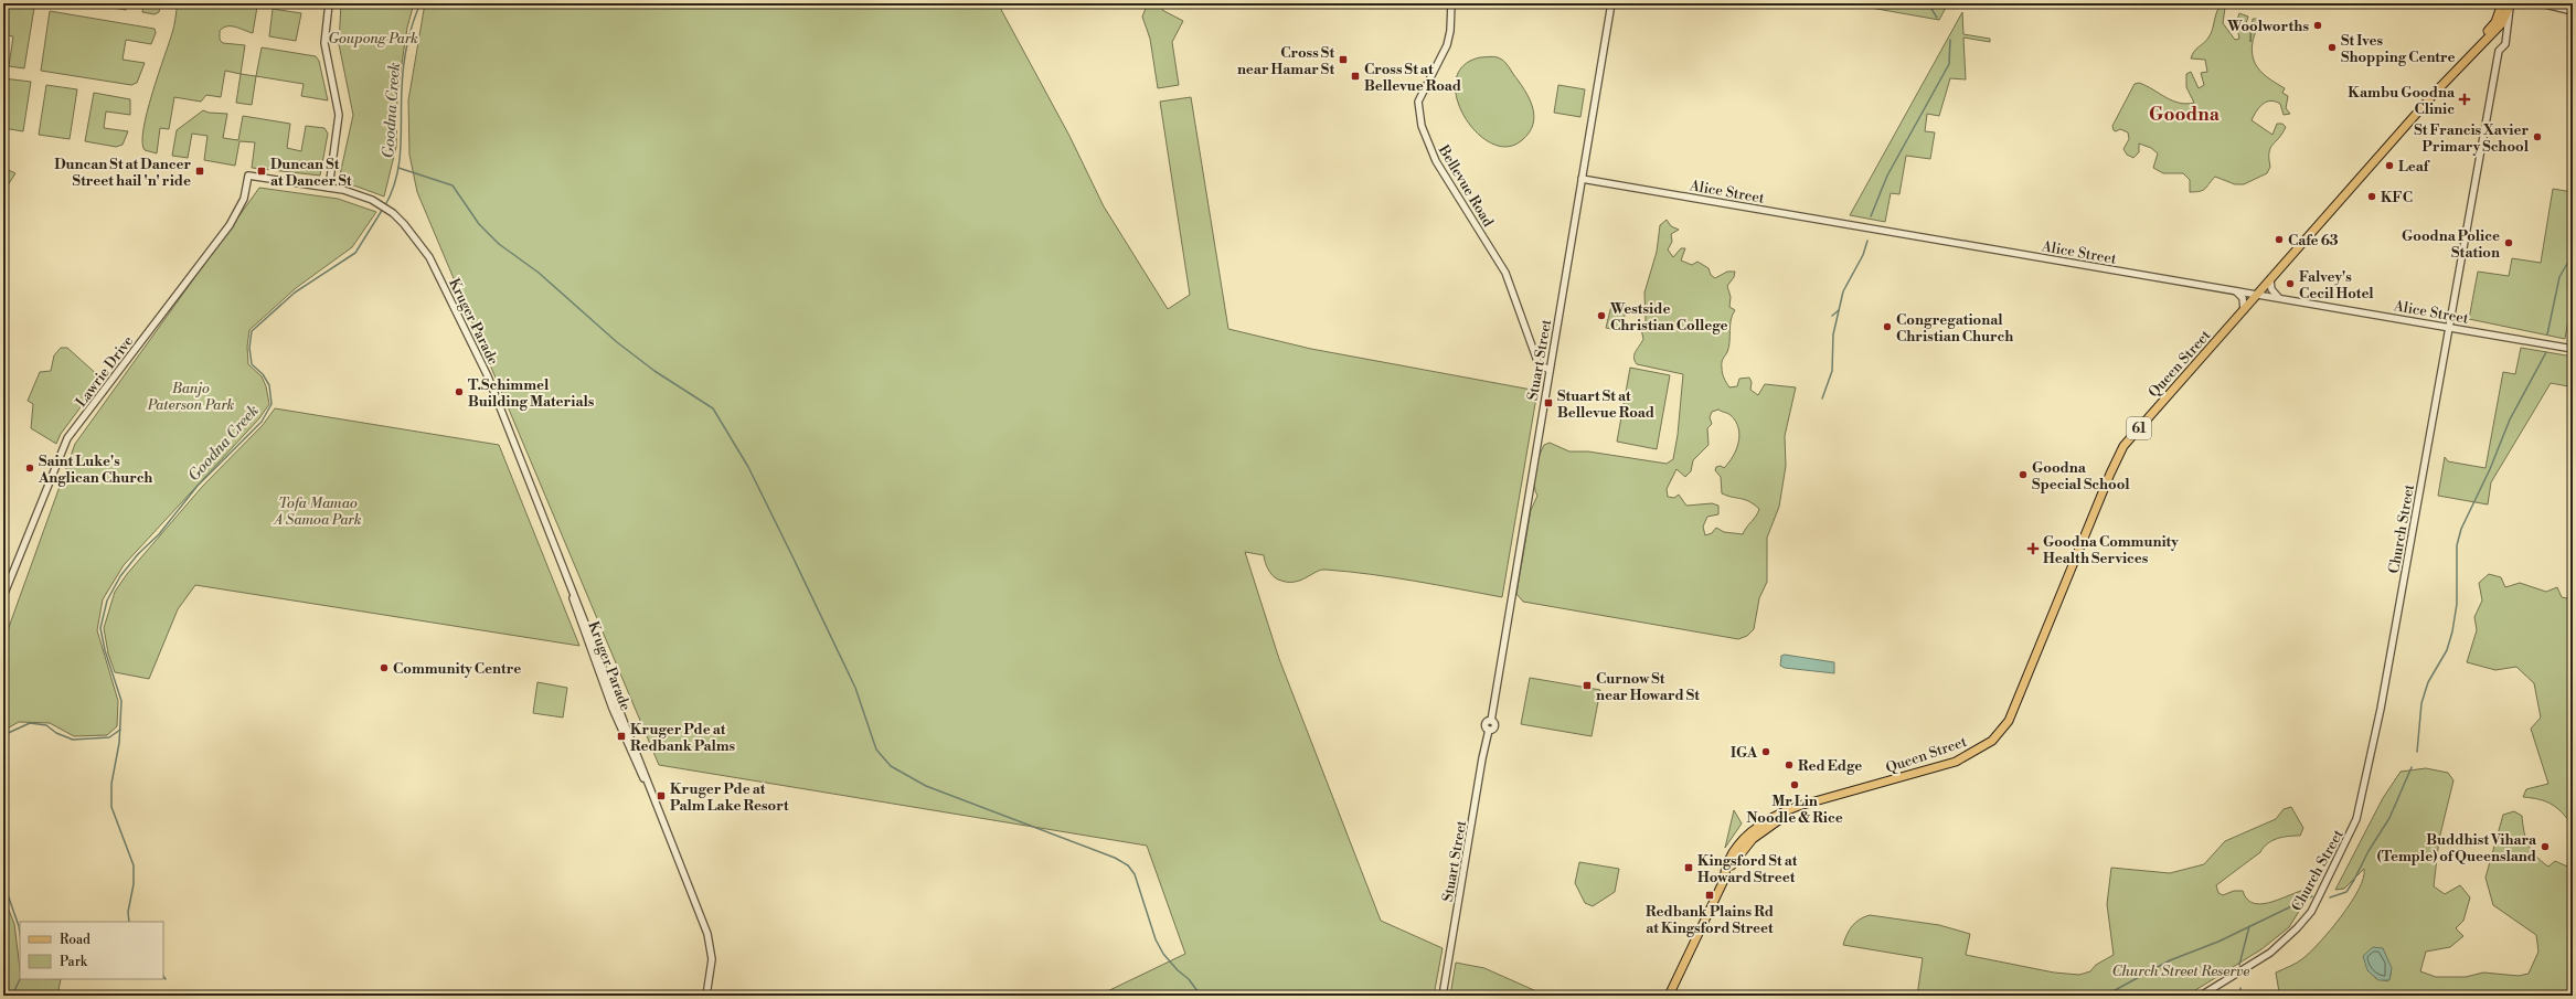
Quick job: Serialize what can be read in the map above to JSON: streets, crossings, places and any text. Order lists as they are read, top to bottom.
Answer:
{
  "streets": {
    "main road": ["Queen Street", "61"],
    "street": [
      "Bellevue Road",
      "Alice Street",
      "Kruger Parade",
      "Stuart Street",
      "Lawrie Drive",
      "Church Street"
    ]
  },
  "crossings": [
    ["Bellevue Road", "Stuart Street"],
    ["Alice Street", "Stuart Street"],
    ["Alice Street", "Queen Street"],
    ["Alice Street", "Church Street"],
    ["Kruger Parade", "Lawrie Drive"],
    ["Queen Street", "Church Street"]
  ],
  "districts": ["Goodna"],
  "water": ["Goodna Creek"],
  "parks": [
    "Goupong Park",
    "Banjo Paterson Park",
    "Tofa Mamao A Samoa Park",
    "Church Street Reserve"
  ],
  "places": {
    "other": [
      "Woolworths",
      "St Ives Shopping Centre",
      "St Francis Xavier Primary School",
      "Leaf",
      "KFC",
      "Cafe 63",
      "Goodna Police Station",
      "Falvey's Cecil Hotel",
      "Westside Christian College",
      "Congregational Christian Church",
      "T.Schimmel Building Materials",
      "Saint Luke's Anglican Church",
      "Goodna Special School",
      "Community Centre",
      "IGA",
      "Red Edge",
      "Mr Lin Noodle & Rice",
      "Buddhist Vihara (Temple) of Queensland"
    ],
    "transit": [
      "Cross St near Hamar St",
      "Cross St at Bellevue Road",
      "Duncan St at Dancer Street hail 'n' ride",
      "Duncan St at Dancer St",
      "Stuart St at Bellevue Road",
      "Curnow St near Howard St",
      "Kruger Pde at Redbank Palms",
      "Kruger Pde at Palm Lake Resort",
      "Kingsford St at Howard Street",
      "Redbank Plains Rd at Kingsford Street"
    ],
    "health": ["Kambu Goodna Clinic", "Goodna Community Health Services"]
  },
  "legend": ["Road", "Park"]
}
